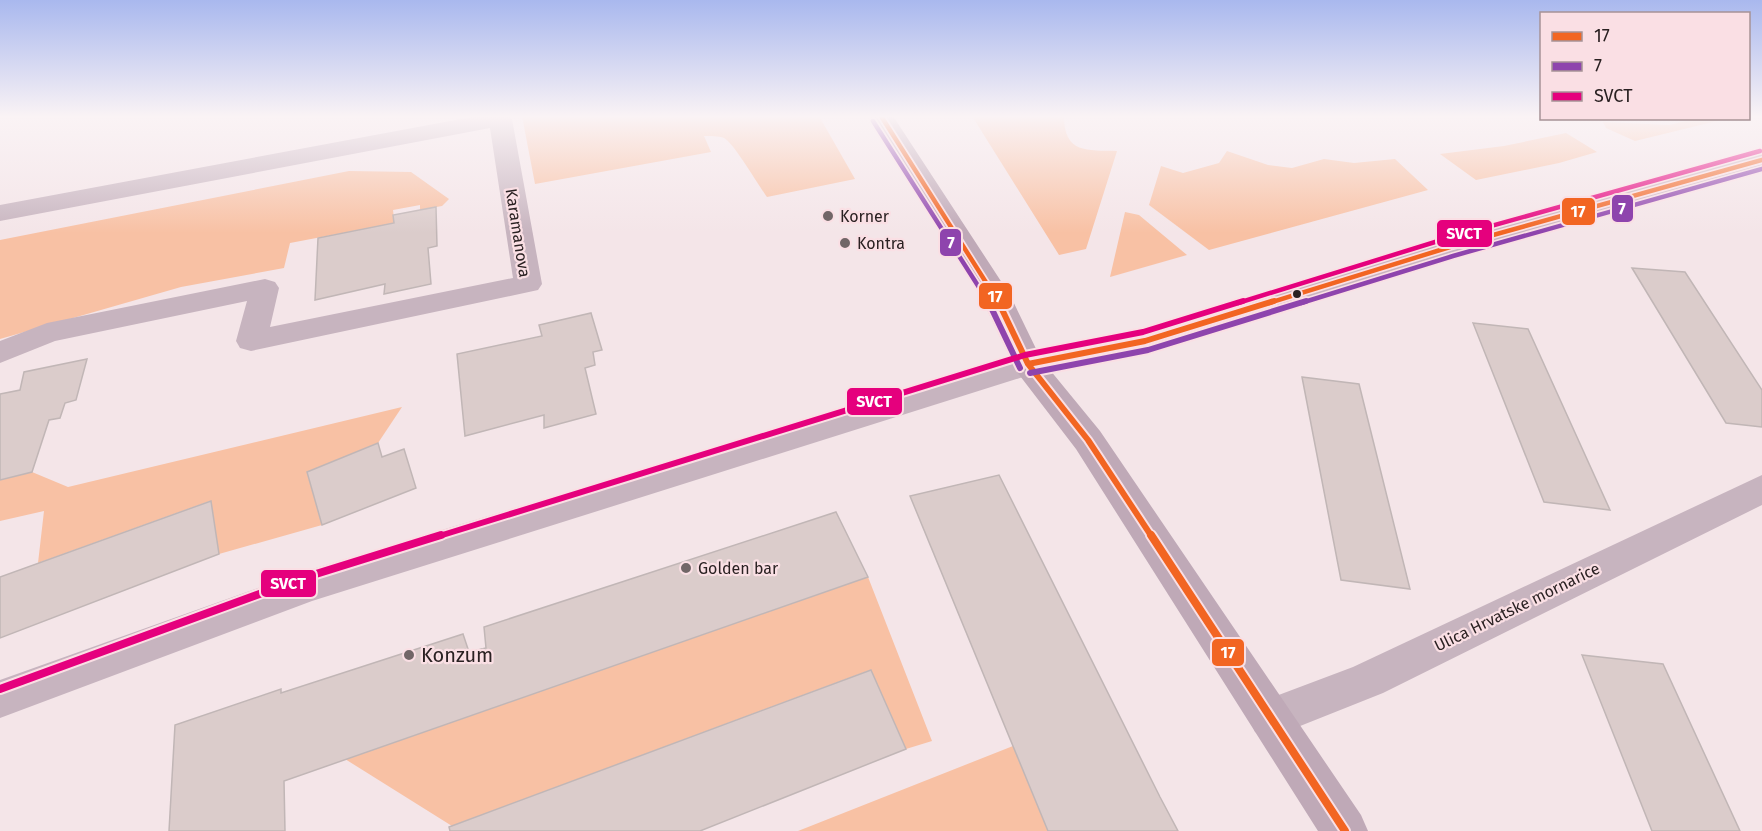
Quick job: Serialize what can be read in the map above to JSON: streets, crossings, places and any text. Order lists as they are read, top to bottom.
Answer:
{
  "streets": {
    "street": ["Karamanova", "Ulica Hrvatske mornarice"]
  },
  "places": [
    "Korner",
    "Kontra",
    "Golden bar",
    "Konzum"
  ],
  "lines": ["transit line 17", "transit line 7", "transit line SVCT"],
  "legend": ["17", "7", "SVCT"]
}
